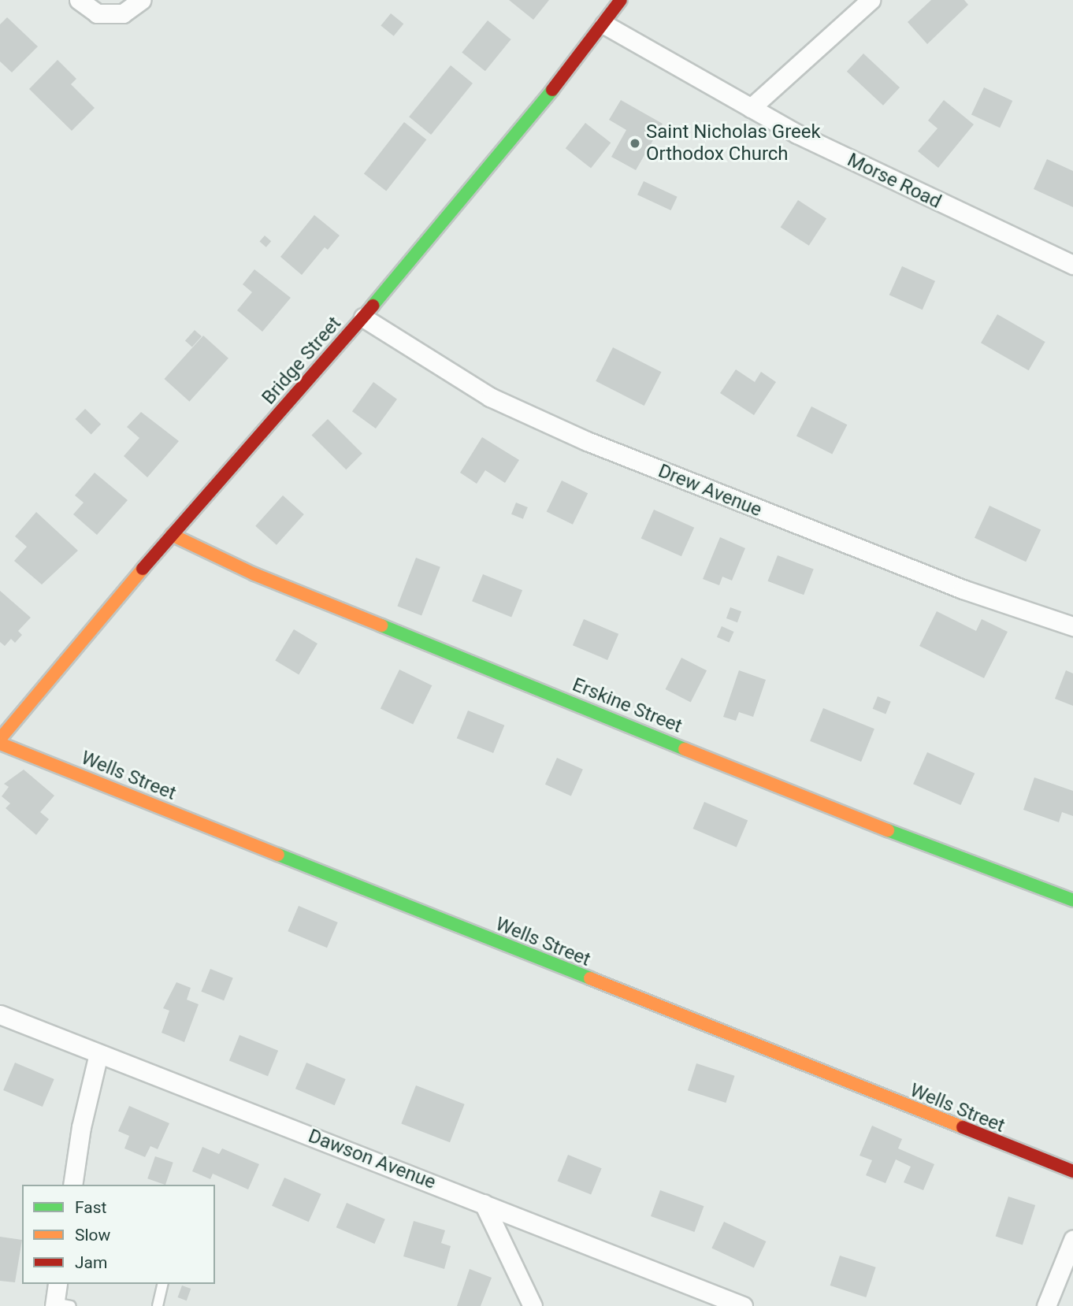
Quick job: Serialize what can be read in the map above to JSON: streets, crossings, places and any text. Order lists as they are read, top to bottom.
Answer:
{
  "streets": {
    "street": [
      "Morse Road",
      "Bridge Street",
      "Drew Avenue",
      "Erskine Street",
      "Wells Street",
      "Dawson Avenue"
    ]
  },
  "crossings": [
    ["Morse Road", "Bridge Street"],
    ["Bridge Street", "Drew Avenue"],
    ["Bridge Street", "Erskine Street"]
  ],
  "places": ["Saint Nicholas Greek Orthodox Church"],
  "legend": ["Fast", "Slow", "Jam"]
}
